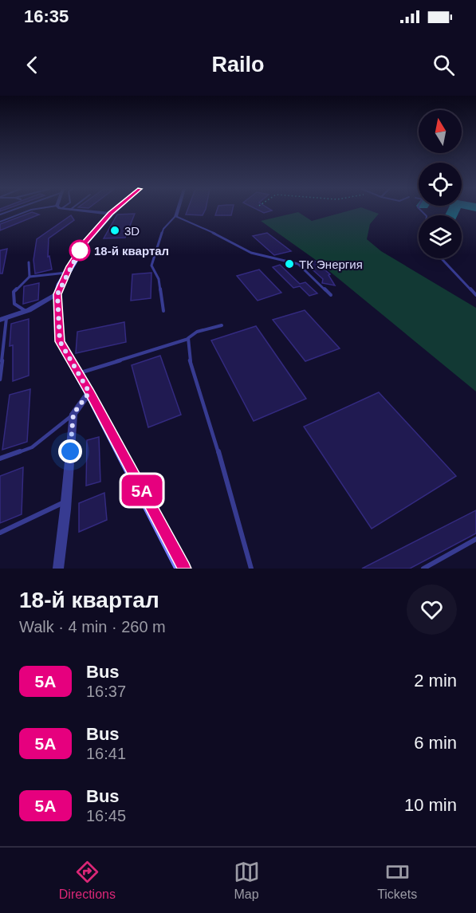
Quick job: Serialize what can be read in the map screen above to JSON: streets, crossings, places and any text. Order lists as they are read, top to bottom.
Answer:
{
  "places": ["3D", "18-й квартал", "ТК Энергия"],
  "lines": ["bus line 5А"],
  "north": "top",
  "page": {
    "status": "16:35",
    "header": "Railo",
    "on_map": "5А",
    "heading": ["18-й квартал", "Walk · 4 min · 260 m"],
    "list": [
      {
        "mark": "5А",
        "name": "Bus",
        "note": "16:37",
        "value": "2 min"
      },
      {
        "mark": "5А",
        "name": "Bus",
        "note": "16:41",
        "value": "6 min"
      },
      {
        "mark": "5А",
        "name": "Bus",
        "note": "16:45",
        "value": "10 min"
      }
    ],
    "tabs": ["Directions", "Map", "Tickets"]
  }
}
